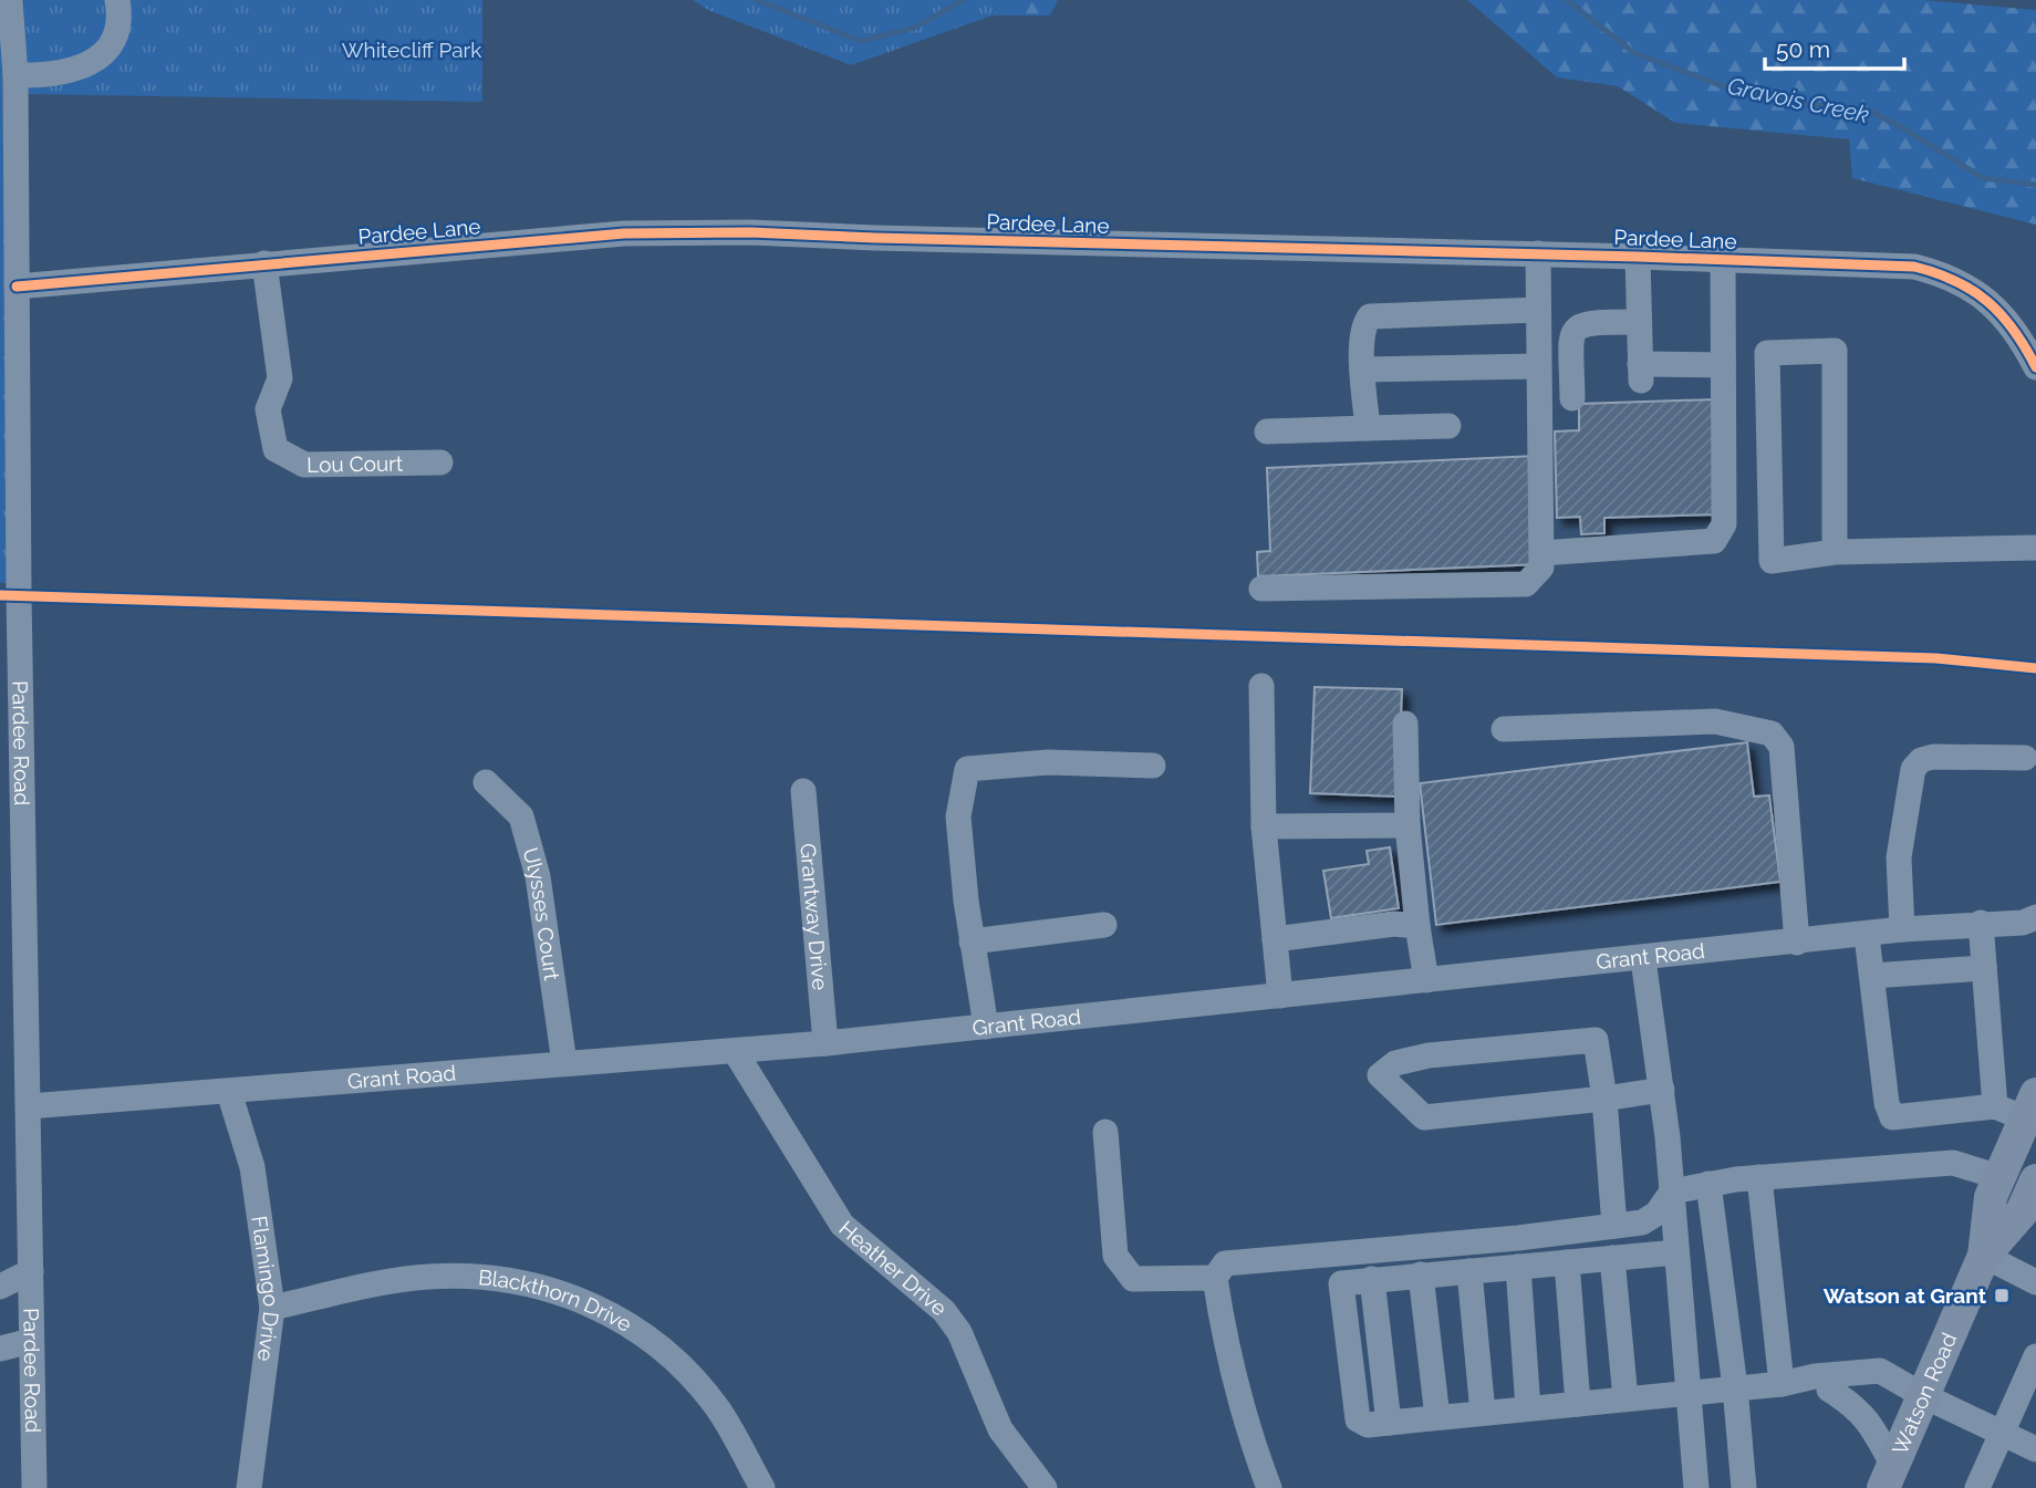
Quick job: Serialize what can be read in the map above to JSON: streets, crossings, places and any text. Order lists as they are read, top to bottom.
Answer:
{
  "streets": {
    "main road": ["Watson Road"],
    "street": [
      "Pardee Lane",
      "Lou Court",
      "Pardee Road",
      "Ulysses Court",
      "Grantway Drive",
      "Grant Road",
      "Heather Drive",
      "Flamingo Drive",
      "Blackthorn Drive"
    ]
  },
  "crossings": [
    ["Pardee Lane", "Lou Court"],
    ["Pardee Lane", "Pardee Road"],
    ["Pardee Road", "Grant Road"],
    ["Ulysses Court", "Grant Road"],
    ["Grantway Drive", "Grant Road"],
    ["Grant Road", "Heather Drive"],
    ["Grant Road", "Flamingo Drive"],
    ["Flamingo Drive", "Blackthorn Drive"]
  ],
  "water": ["Gravois Creek"],
  "parks": ["Whitecliff Park"],
  "places": {
    "transit": ["Watson at Grant"]
  },
  "scale_bar": "50 m"
}
